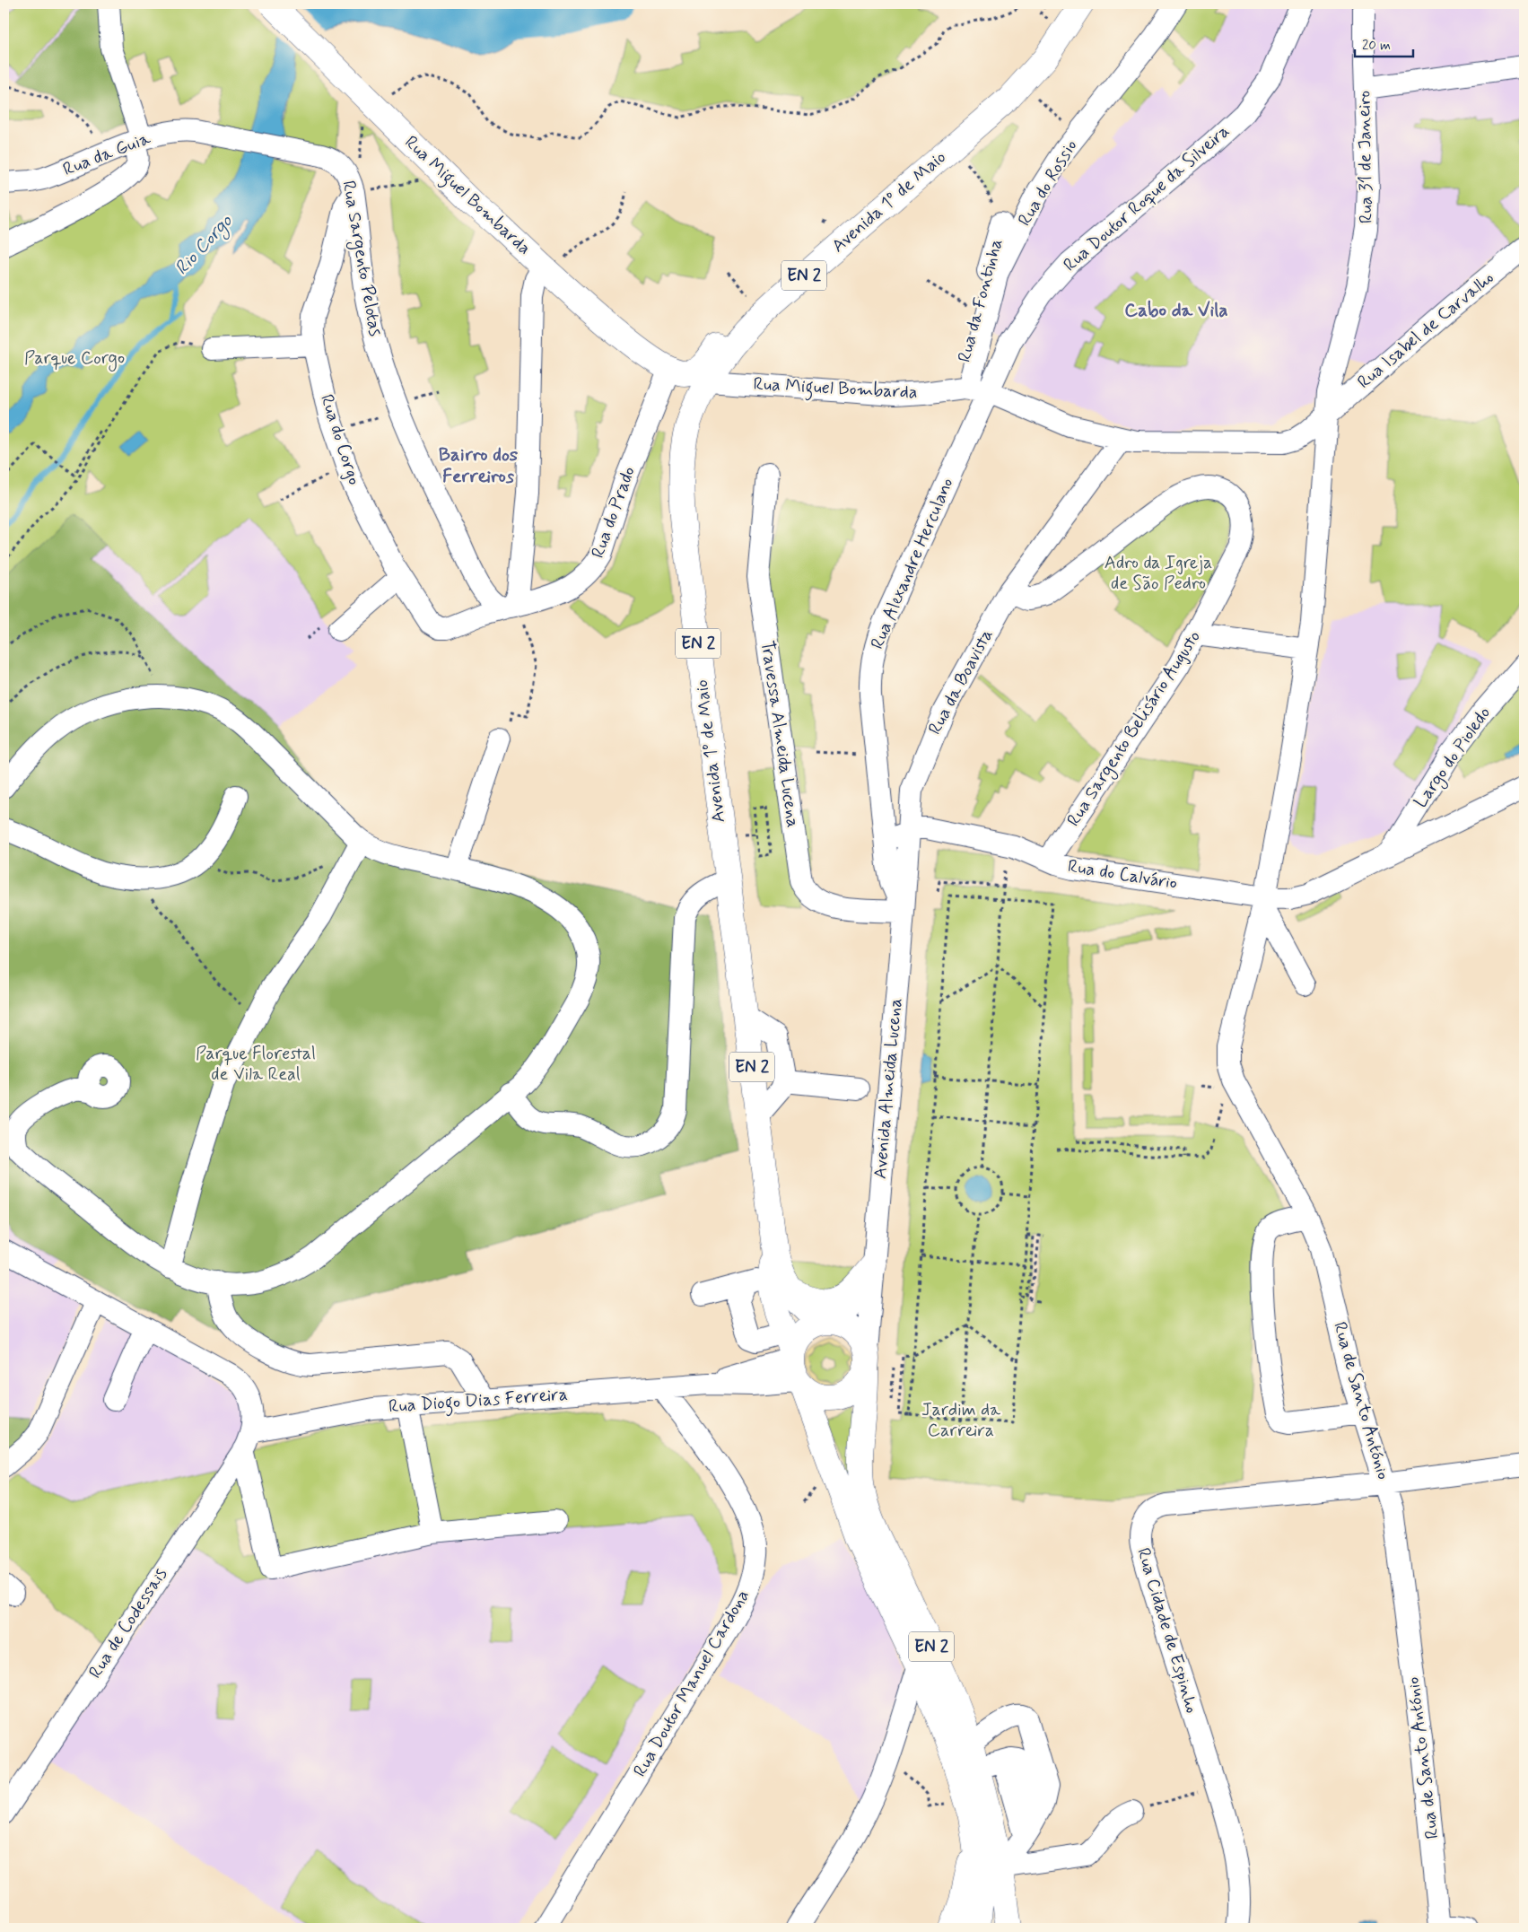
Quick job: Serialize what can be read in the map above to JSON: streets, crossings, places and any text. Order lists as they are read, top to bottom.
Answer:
{
  "streets": {
    "main road": ["Rua Miguel Bombarda", "Avenida 1º de Maio", "EN 2"],
    "street": [
      "Rua da Guia",
      "Rua 31 de Janeiro",
      "Rua do Rossio",
      "Rua Doutor Roque da Silveira",
      "Rua Sargento Pelotas",
      "Rua da Fontinha",
      "Rua Isabel de Carvalho",
      "Rua do Corgo",
      "Rua do Prado",
      "Rua Alexandre Herculano",
      "Rua da Boavista",
      "Rua Sargento Belisário Augusto",
      "Travessa Almeida Lucena",
      "Largo do Pioledo",
      "Rua do Calvário",
      "Avenida Almeida Lucena",
      "Rua Diogo Dias Ferreira",
      "Rua de Santo António",
      "Rua de Codessais",
      "Rua Cidade de Espinho",
      "Rua Doutor Manuel Cardona"
    ]
  },
  "crossings": [
    ["Rua da Guia", "Rua Sargento Pelotas"],
    ["Rua 31 de Janeiro", "Rua Isabel de Carvalho"],
    ["Rua 31 de Janeiro", "Rua de Santo António"],
    ["Rua do Rossio", "Rua Miguel Bombarda"],
    ["Rua do Rossio", "Rua da Fontinha"],
    ["Rua Miguel Bombarda", "Rua Doutor Roque da Silveira"],
    ["Rua Miguel Bombarda", "Avenida 1º de Maio"],
    ["Rua Miguel Bombarda", "Rua da Fontinha"],
    ["Rua Miguel Bombarda", "Rua Isabel de Carvalho"],
    ["Rua Miguel Bombarda", "Rua do Prado"],
    ["Rua Miguel Bombarda", "Rua Alexandre Herculano"],
    ["Rua Miguel Bombarda", "Rua da Boavista"],
    ["Rua Doutor Roque da Silveira", "Rua Alexandre Herculano"],
    ["Avenida 1º de Maio", "EN 2"],
    ["Avenida 1º de Maio", "Avenida Almeida Lucena"],
    ["Rua Sargento Pelotas", "Rua do Corgo"],
    ["Rua Sargento Pelotas", "Rua do Prado"],
    ["EN 2", "Avenida Almeida Lucena"],
    ["Rua Isabel de Carvalho", "Rua da Boavista"],
    ["Rua do Corgo", "Rua do Prado"],
    ["Rua Alexandre Herculano", "Avenida Almeida Lucena"],
    ["Rua da Boavista", "Rua Sargento Belisário Augusto"],
    ["Rua da Boavista", "Avenida Almeida Lucena"],
    ["Rua Sargento Belisário Augusto", "Rua do Calvário"],
    ["Travessa Almeida Lucena", "Avenida Almeida Lucena"],
    ["Largo do Pioledo", "Rua do Calvário"],
    ["Largo do Pioledo", "Rua de Santo António"],
    ["Rua do Calvário", "Avenida Almeida Lucena"],
    ["Rua do Calvário", "Rua de Santo António"],
    ["Rua Diogo Dias Ferreira", "Rua de Codessais"],
    ["Rua Diogo Dias Ferreira", "Rua Doutor Manuel Cardona"],
    ["Rua de Santo António", "Rua Cidade de Espinho"]
  ],
  "districts": ["Cabo da Vila", "Bairro dos Ferreiros"],
  "water": ["Rio Corgo"],
  "parks": [
    "Parque Corgo",
    "Adro da Igreja de São Pedro",
    "Parque Florestal de Vila Real",
    "Jardim da Carreira"
  ],
  "scale_bar": "20 m"
}
